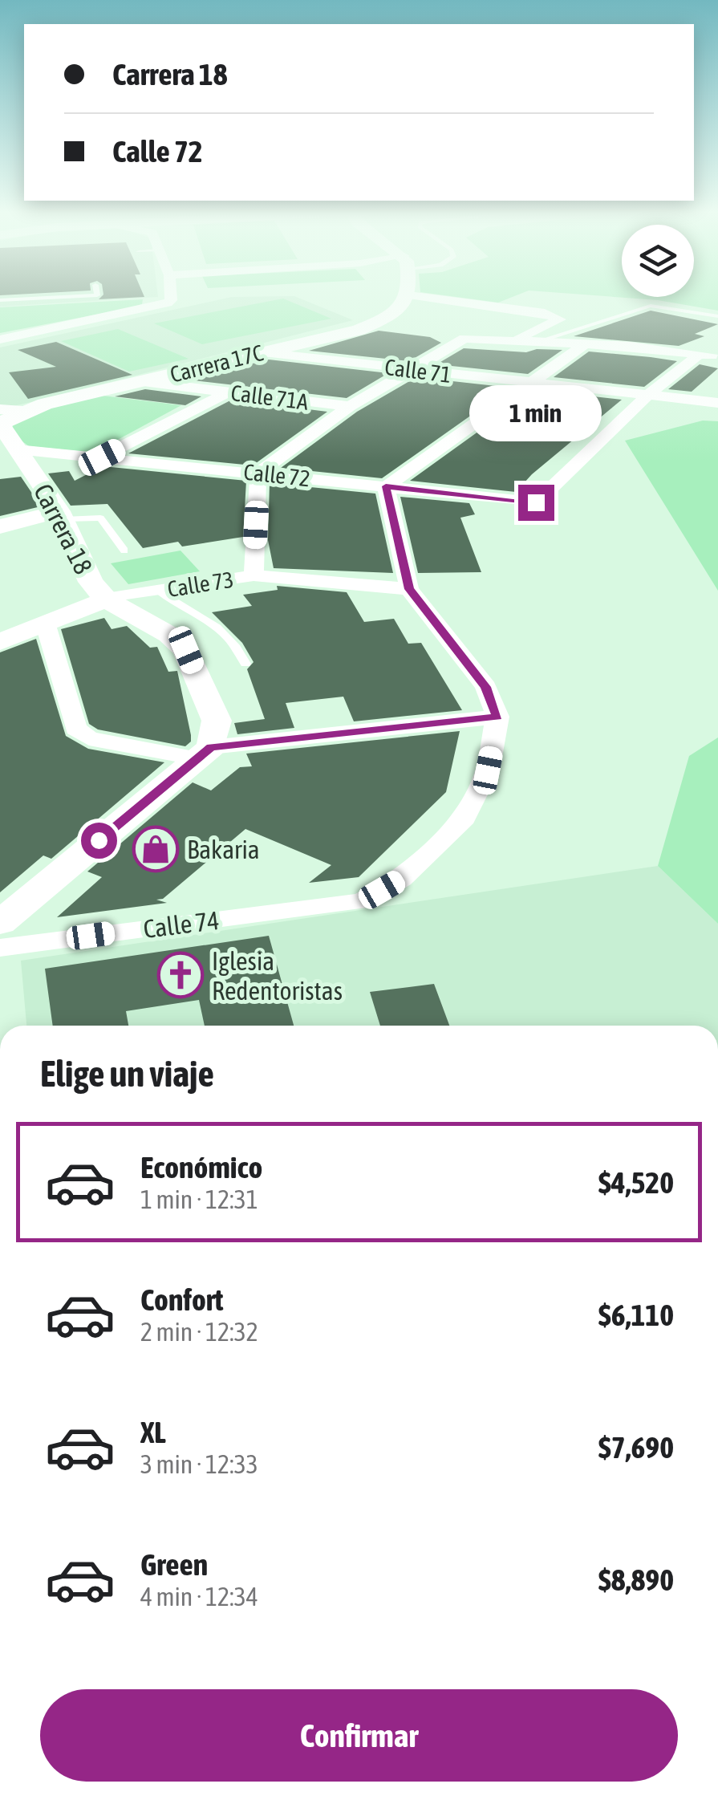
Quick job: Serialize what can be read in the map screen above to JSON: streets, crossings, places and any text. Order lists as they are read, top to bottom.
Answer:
{
  "streets": {
    "street": [
      "Carrera 17C",
      "Calle 71",
      "Calle 71A",
      "Calle 72",
      "Carrera 18",
      "Calle 73",
      "Calle 74"
    ]
  },
  "crossings": [
    ["Carrera 17C", "Calle 71"],
    ["Carrera 17C", "Calle 71A"],
    ["Carrera 17C", "Carrera 18"],
    ["Calle 71", "Calle 72"],
    ["Calle 72", "Carrera 18"],
    ["Carrera 18", "Calle 73"]
  ],
  "places": {
    "shop": ["Bakaria"],
    "church": ["Iglesia Redentoristas"]
  },
  "page": {
    "banner": ["Carrera 18", "Calle 72"],
    "bubble": "1 min",
    "heading": "Elige un viaje",
    "list": [
      {
        "name": "Económico",
        "note": "1 min · 12:31",
        "value": "$4,520"
      },
      {
        "name": "Confort",
        "note": "2 min · 12:32",
        "value": "$6,110"
      },
      {
        "name": "XL",
        "note": "3 min · 12:33",
        "value": "$7,690"
      },
      {
        "name": "Green",
        "note": "4 min · 12:34",
        "value": "$8,890"
      }
    ],
    "buttons": "Confirmar"
  }
}
